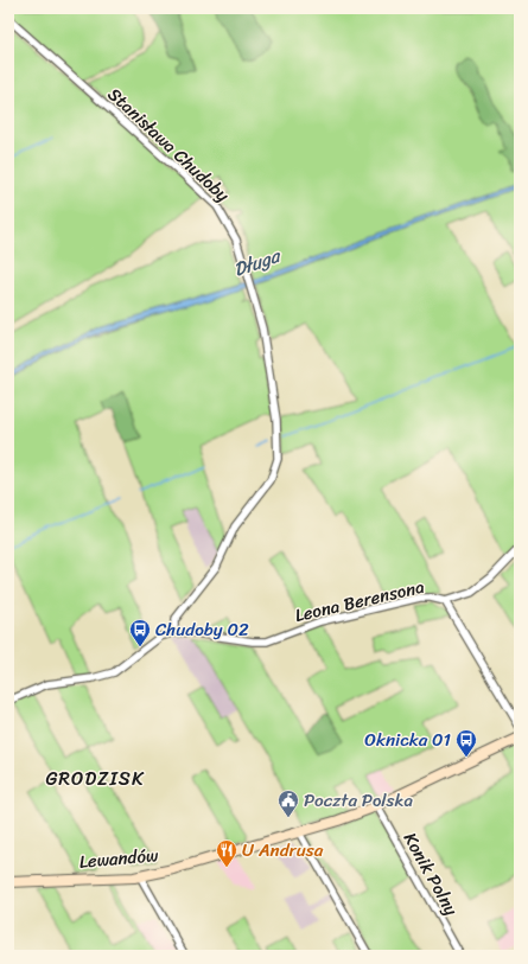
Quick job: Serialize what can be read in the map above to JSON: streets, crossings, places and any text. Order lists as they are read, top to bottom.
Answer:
{
  "streets": {
    "street": [
      "Stanisława Chudoby",
      "Leona Berensona",
      "Lewandów",
      "Konik Polny"
    ]
  },
  "crossings": [
    ["Stanisława Chudoby", "Leona Berensona"],
    ["Lewandów", "Konik Polny"]
  ],
  "districts": ["GRODZISK"],
  "water": ["Długa"],
  "places": {
    "bus stop": ["Chudoby 02", "Oknicka 01"],
    "public building": ["Poczta Polska"],
    "restaurant": ["U Andrusa"]
  }
}
